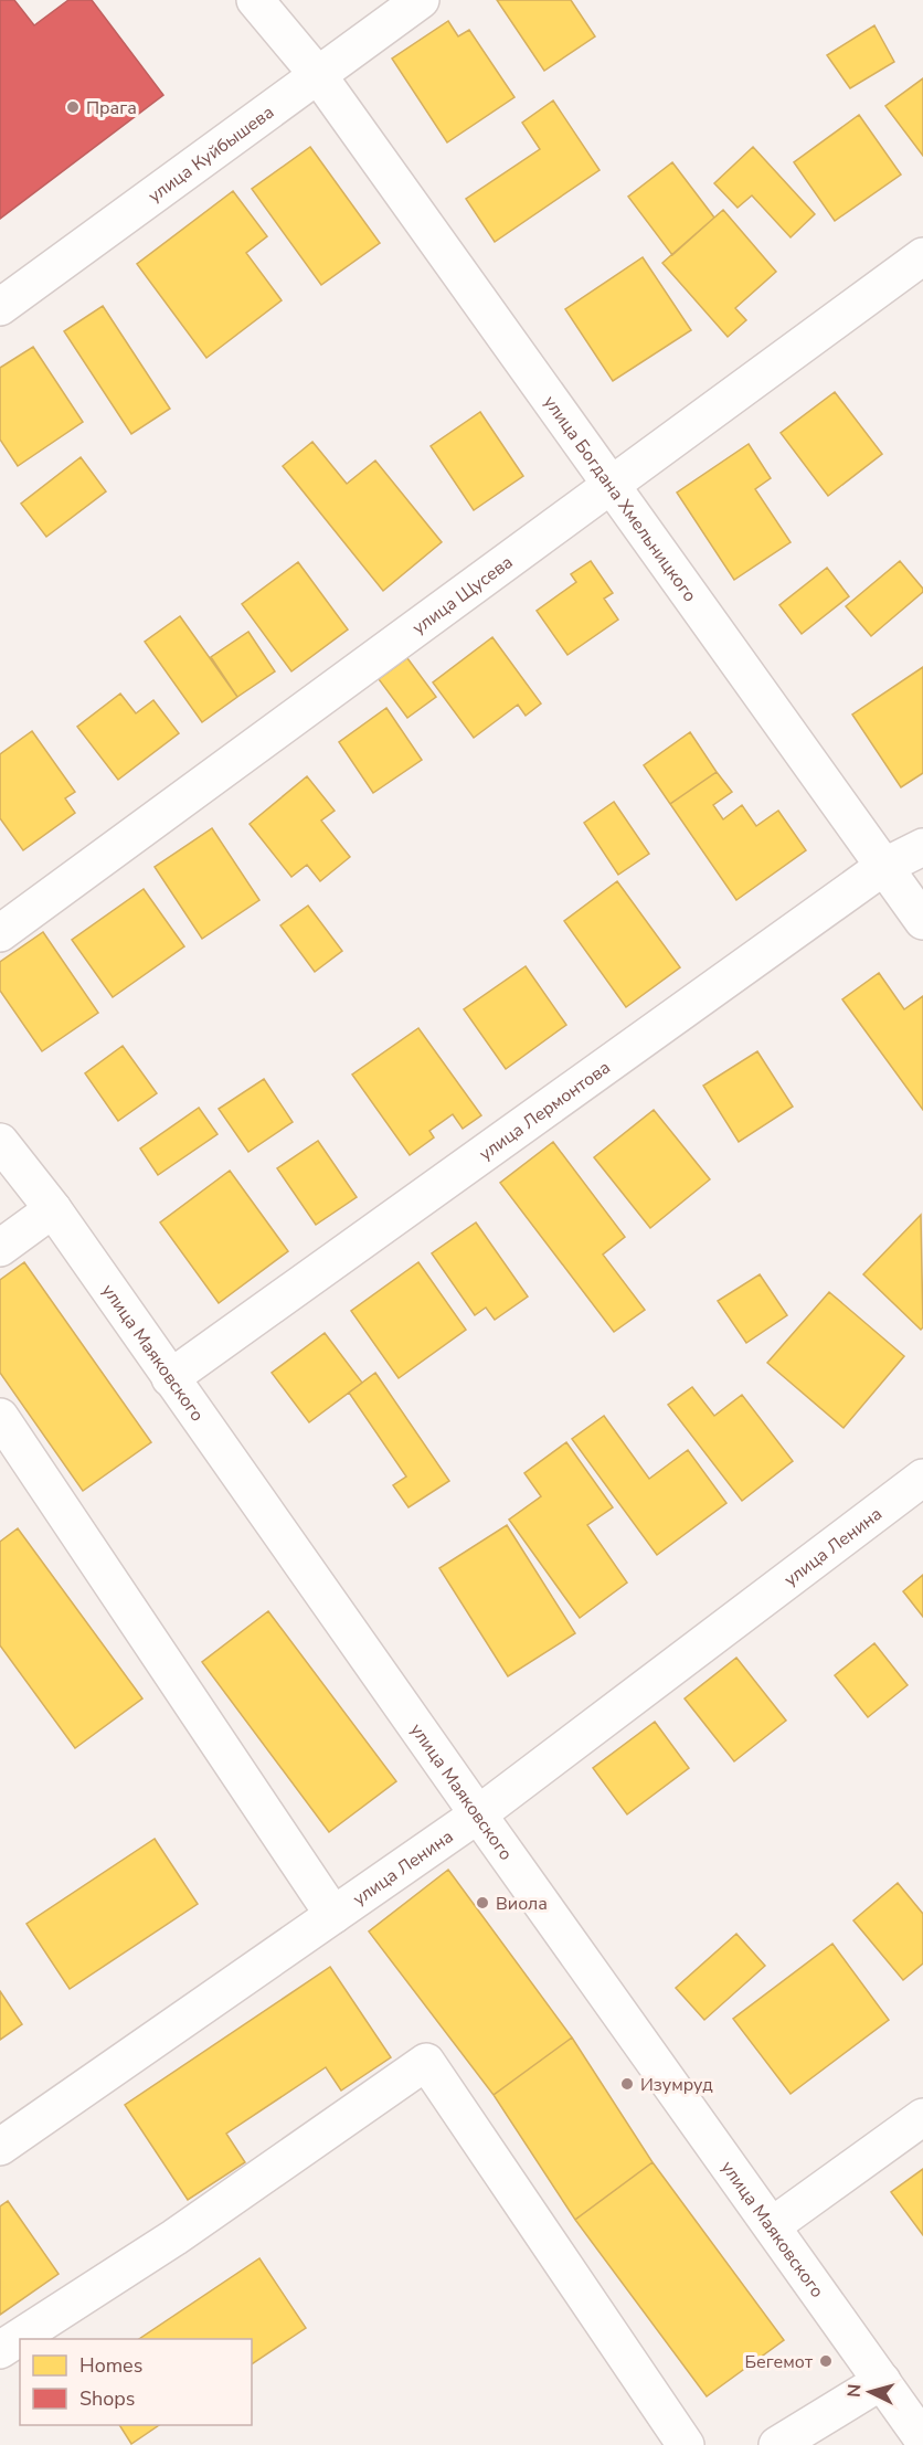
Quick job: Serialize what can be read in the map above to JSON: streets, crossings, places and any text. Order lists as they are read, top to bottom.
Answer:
{
  "streets": {
    "street": [
      "улица Куйбышева",
      "улица Богдана Хмельницкого",
      "улица Щусева",
      "улица Лермонтова",
      "улица Маяковского",
      "улица Ленина"
    ]
  },
  "crossings": [
    ["улица Куйбышева", "улица Богдана Хмельницкого"],
    ["улица Богдана Хмельницкого", "улица Щусева"],
    ["улица Богдана Хмельницкого", "улица Лермонтова"],
    ["улица Лермонтова", "улица Маяковского"],
    ["улица Маяковского", "улица Ленина"]
  ],
  "places": [
    "Прага",
    "Виола",
    "Изумруд",
    "Бегемот"
  ],
  "legend": ["Homes", "Shops"],
  "north": "left"
}
